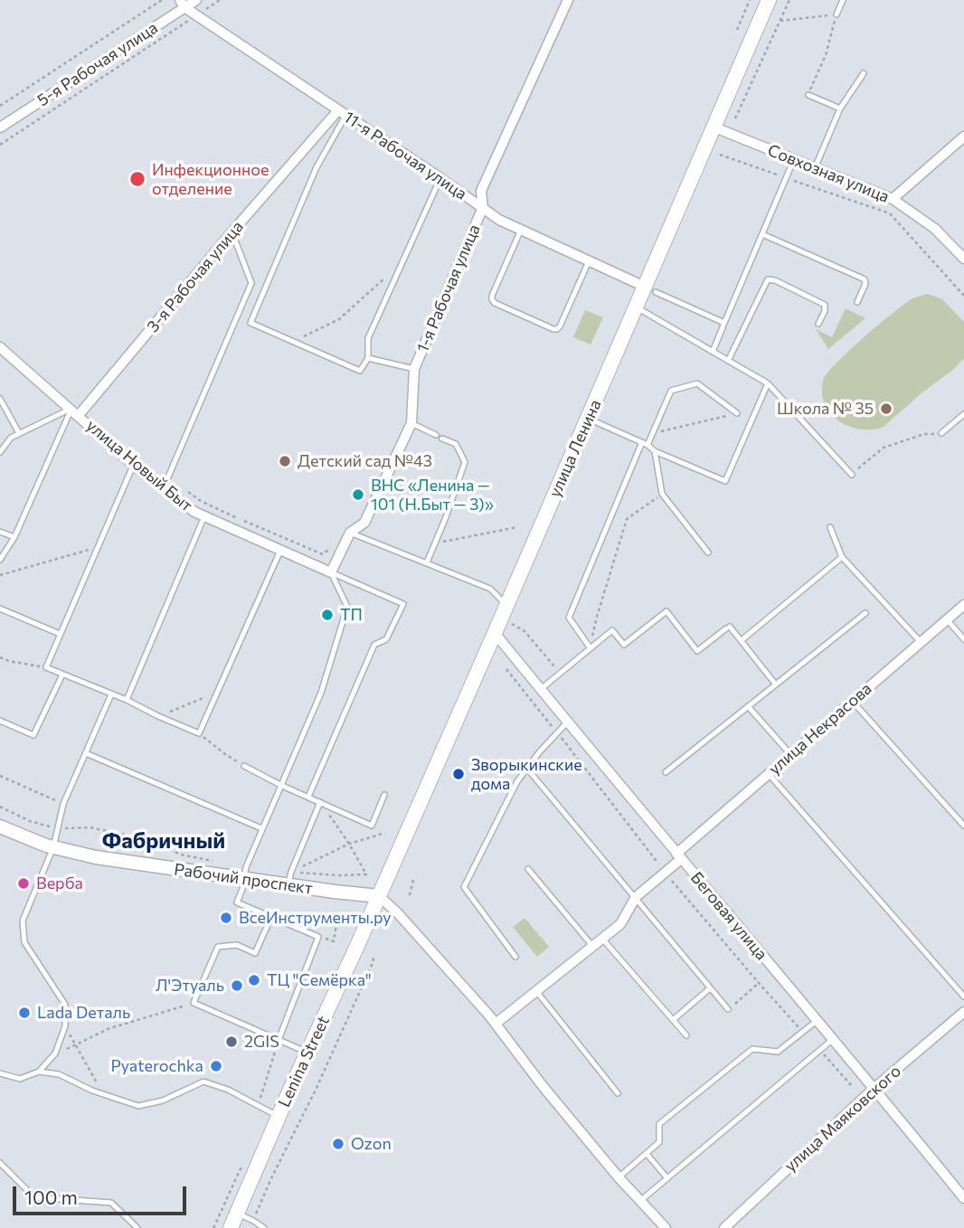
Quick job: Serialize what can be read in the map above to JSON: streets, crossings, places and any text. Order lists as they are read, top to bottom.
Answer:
{
  "streets": {
    "main road": ["улица Ленина", "Lenina Street"],
    "street": [
      "5-я Рабочая улица",
      "11-я Рабочая улица",
      "Совхозная улица",
      "3-я Рабочая улица",
      "1-я Рабочая улица",
      "улица Новый Быт",
      "улица Некрасова",
      "Рабочий проспект",
      "Беговая улица",
      "улица Маяковского"
    ]
  },
  "crossings": [
    ["5-я Рабочая улица", "11-я Рабочая улица"],
    ["11-я Рабочая улица", "3-я Рабочая улица"],
    ["11-я Рабочая улица", "1-я Рабочая улица"],
    ["11-я Рабочая улица", "улица Ленина"],
    ["Совхозная улица", "улица Ленина"],
    ["3-я Рабочая улица", "улица Новый Быт"],
    ["1-я Рабочая улица", "улица Новый Быт"],
    ["улица Ленина", "Рабочий проспект"],
    ["улица Ленина", "Беговая улица"],
    ["улица Ленина", "Lenina Street"],
    ["улица Некрасова", "Беговая улица"],
    ["Рабочий проспект", "Lenina Street"],
    ["Беговая улица", "улица Маяковского"]
  ],
  "districts": ["Фабричный"],
  "places": [
    "Инфекционное отделение",
    "Школа № 35",
    "Детский сад №43",
    "ВНС «Ленина — 101 (Н.Быт — 3)»",
    "ТП",
    "Зворыкинские дома",
    "Верба",
    "ВсеИнструменты.ру",
    "ТЦ \"Семёрка\"",
    "Л'Этуаль",
    "Lada Dеталь",
    "2GIS",
    "Pyaterochka",
    "Ozon"
  ],
  "scale_bar": "100 m"
}
